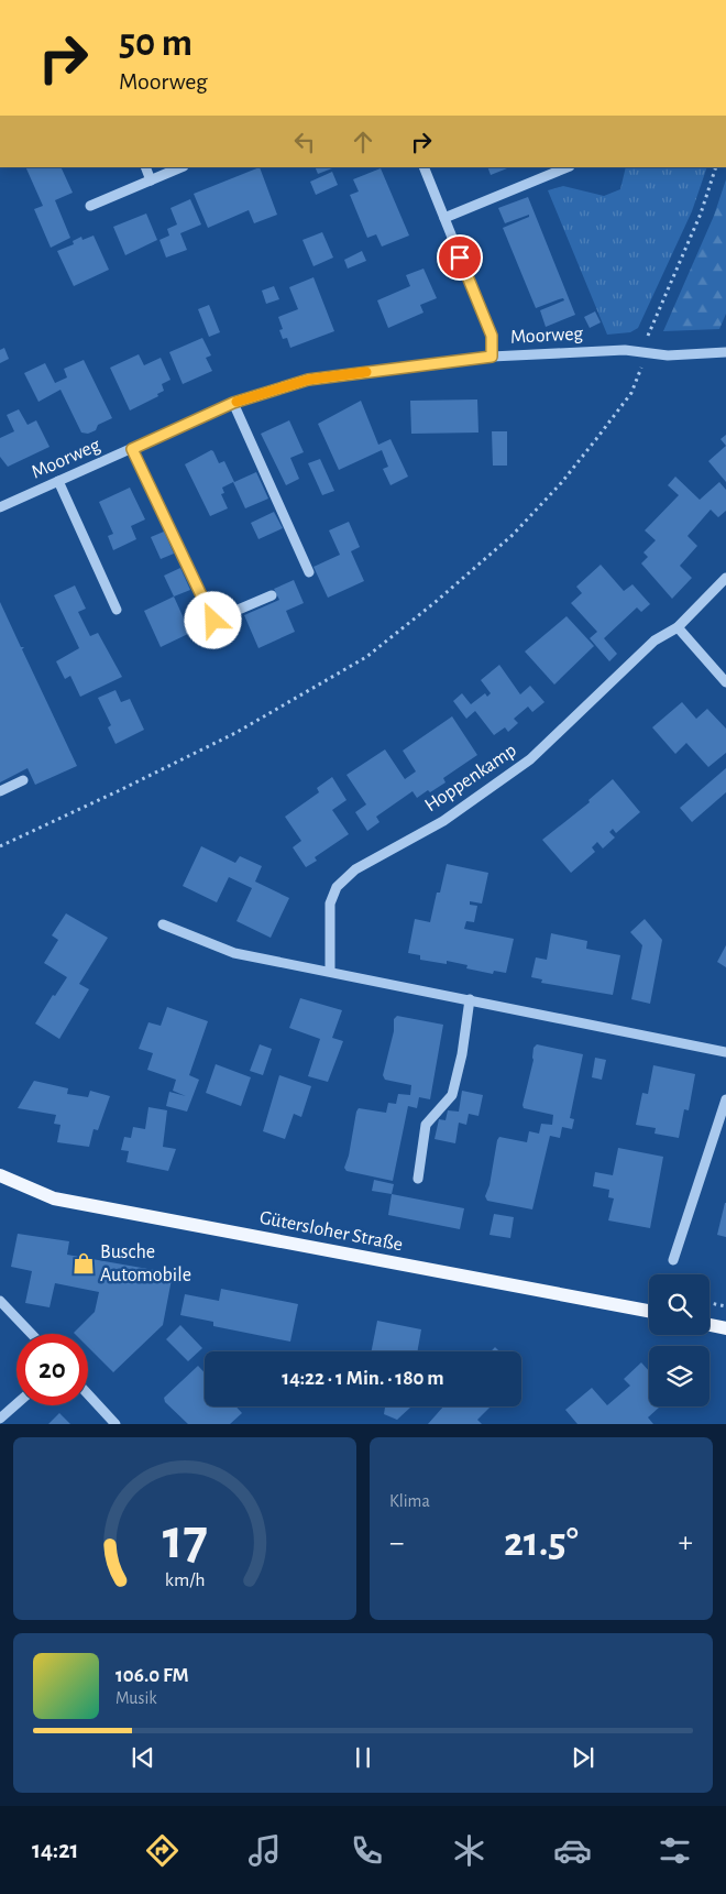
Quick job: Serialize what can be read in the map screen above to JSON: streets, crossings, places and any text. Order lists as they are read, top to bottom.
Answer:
{
  "streets": {
    "main road": ["Gütersloher Straße"],
    "street": ["Moorweg", "Hoppenkamp"]
  },
  "places": {
    "shop": ["Busche Automobile"]
  },
  "page": {
    "turn": ["50 m", "Moorweg"],
    "limit": "20",
    "trip": "14:22 · 1 Min. · 180 m",
    "tile": "Klima",
    "heat": ["−", "21.5°", "+"],
    "song": ["106.0 FM", "Musik"],
    "tabs": "14:21",
    "gauge": ["17", "km/h"]
  }
}
